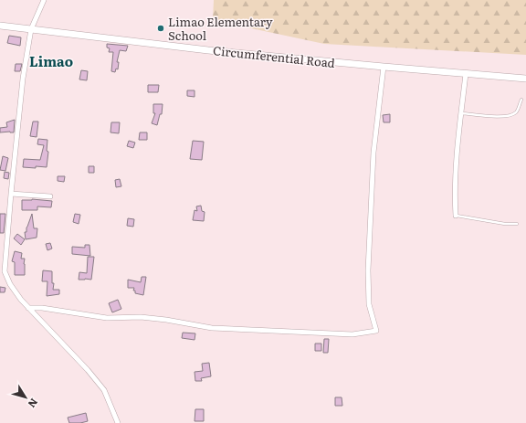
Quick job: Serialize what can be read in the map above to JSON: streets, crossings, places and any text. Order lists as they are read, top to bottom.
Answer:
{
  "streets": {
    "main road": ["Circumferential Road"]
  },
  "districts": ["Limao"],
  "places": ["Limao Elementary School"],
  "north": "bottom right"
}
